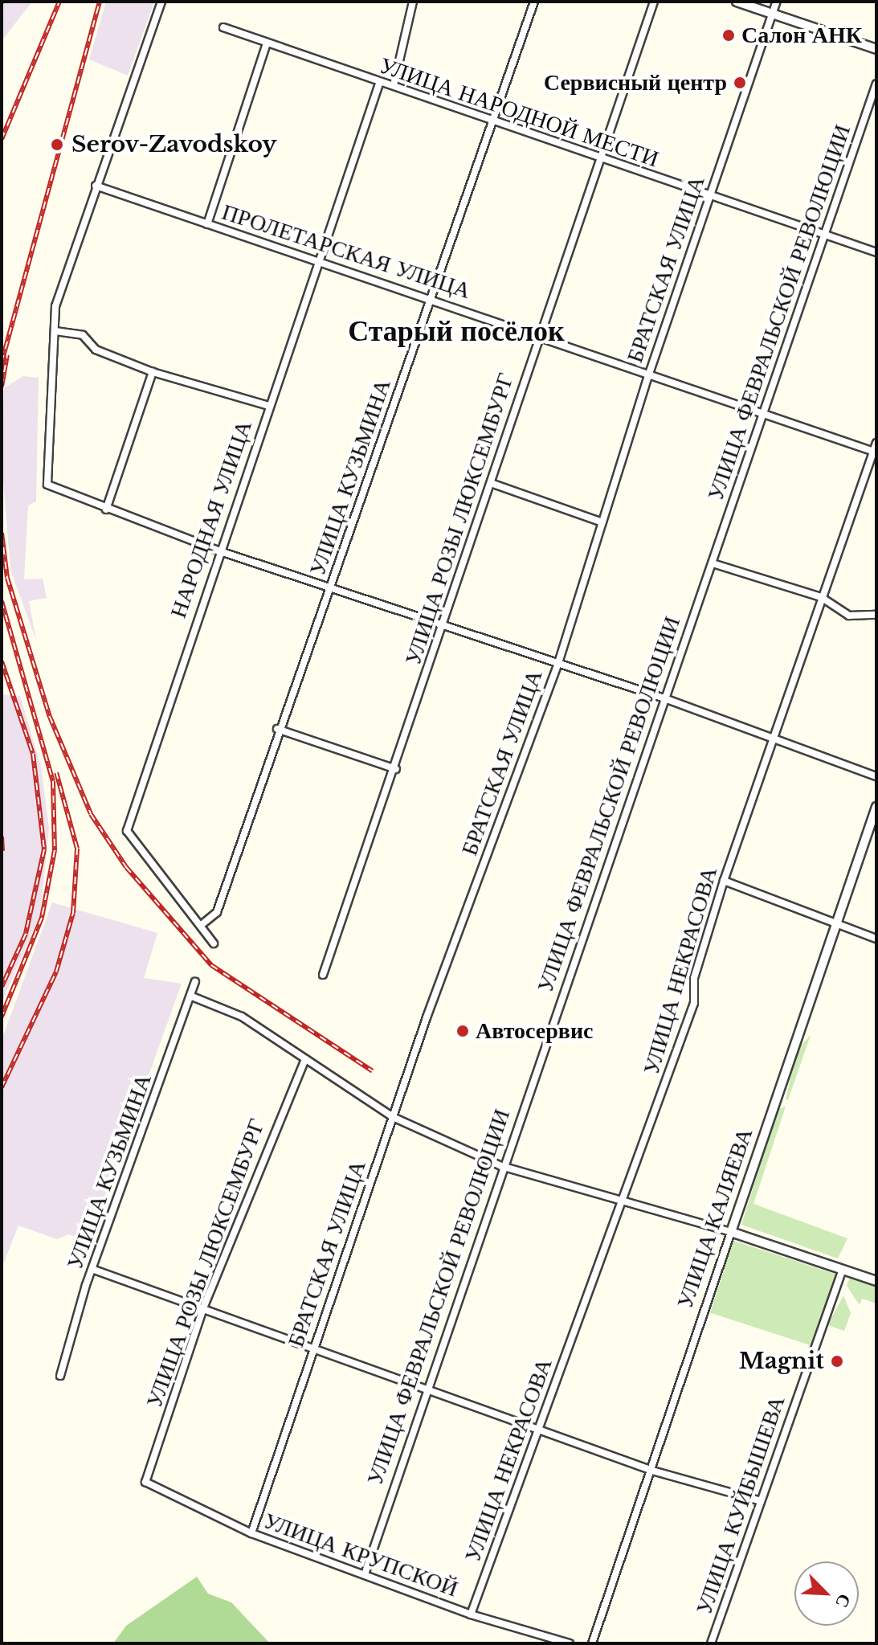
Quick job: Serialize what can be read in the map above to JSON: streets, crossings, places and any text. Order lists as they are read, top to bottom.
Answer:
{
  "streets": {
    "street": [
      "УЛИЦА НАРОДНОЙ МЕСТИ",
      "ПРОЛЕТАРСКАЯ УЛИЦА",
      "БРАТСКАЯ УЛИЦА",
      "УЛИЦА ФЕВРАЛЬСКОЙ РЕВОЛЮЦИИ",
      "УЛИЦА КУЗЬМИНА",
      "НАРОДНАЯ УЛИЦА",
      "УЛИЦА РОЗЫ ЛЮКСЕМБУРГ",
      "УЛИЦА НЕКРАСОВА",
      "УЛИЦА КАЛЯЕВА",
      "УЛИЦА КУЙБЫШЕВА",
      "УЛИЦА КРУПСКОЙ"
    ]
  },
  "crossings": [
    ["УЛИЦА НАРОДНОЙ МЕСТИ", "БРАТСКАЯ УЛИЦА"],
    ["УЛИЦА НАРОДНОЙ МЕСТИ", "УЛИЦА ФЕВРАЛЬСКОЙ РЕВОЛЮЦИИ"],
    ["УЛИЦА НАРОДНОЙ МЕСТИ", "УЛИЦА КУЗЬМИНА"],
    ["УЛИЦА НАРОДНОЙ МЕСТИ", "НАРОДНАЯ УЛИЦА"],
    ["УЛИЦА НАРОДНОЙ МЕСТИ", "УЛИЦА РОЗЫ ЛЮКСЕМБУРГ"],
    ["ПРОЛЕТАРСКАЯ УЛИЦА", "БРАТСКАЯ УЛИЦА"],
    ["ПРОЛЕТАРСКАЯ УЛИЦА", "УЛИЦА ФЕВРАЛЬСКОЙ РЕВОЛЮЦИИ"],
    ["ПРОЛЕТАРСКАЯ УЛИЦА", "УЛИЦА КУЗЬМИНА"],
    ["ПРОЛЕТАРСКАЯ УЛИЦА", "НАРОДНАЯ УЛИЦА"],
    ["ПРОЛЕТАРСКАЯ УЛИЦА", "УЛИЦА РОЗЫ ЛЮКСЕМБУРГ"],
    ["ПРОЛЕТАРСКАЯ УЛИЦА", "УЛИЦА НЕКРАСОВА"],
    ["БРАТСКАЯ УЛИЦА", "УЛИЦА КРУПСКОЙ"],
    ["УЛИЦА ФЕВРАЛЬСКОЙ РЕВОЛЮЦИИ", "УЛИЦА КРУПСКОЙ"],
    ["УЛИЦА КУЗЬМИНА", "НАРОДНАЯ УЛИЦА"],
    ["УЛИЦА РОЗЫ ЛЮКСЕМБУРГ", "УЛИЦА КРУПСКОЙ"],
    ["УЛИЦА НЕКРАСОВА", "УЛИЦА КРУПСКОЙ"]
  ],
  "districts": ["Старый посёлок"],
  "places": [
    "Салон АНК",
    "Сервисный центр",
    "Serov-Zavodskoy",
    "Автосервис",
    "Magnit"
  ],
  "north": "bottom right"
}
